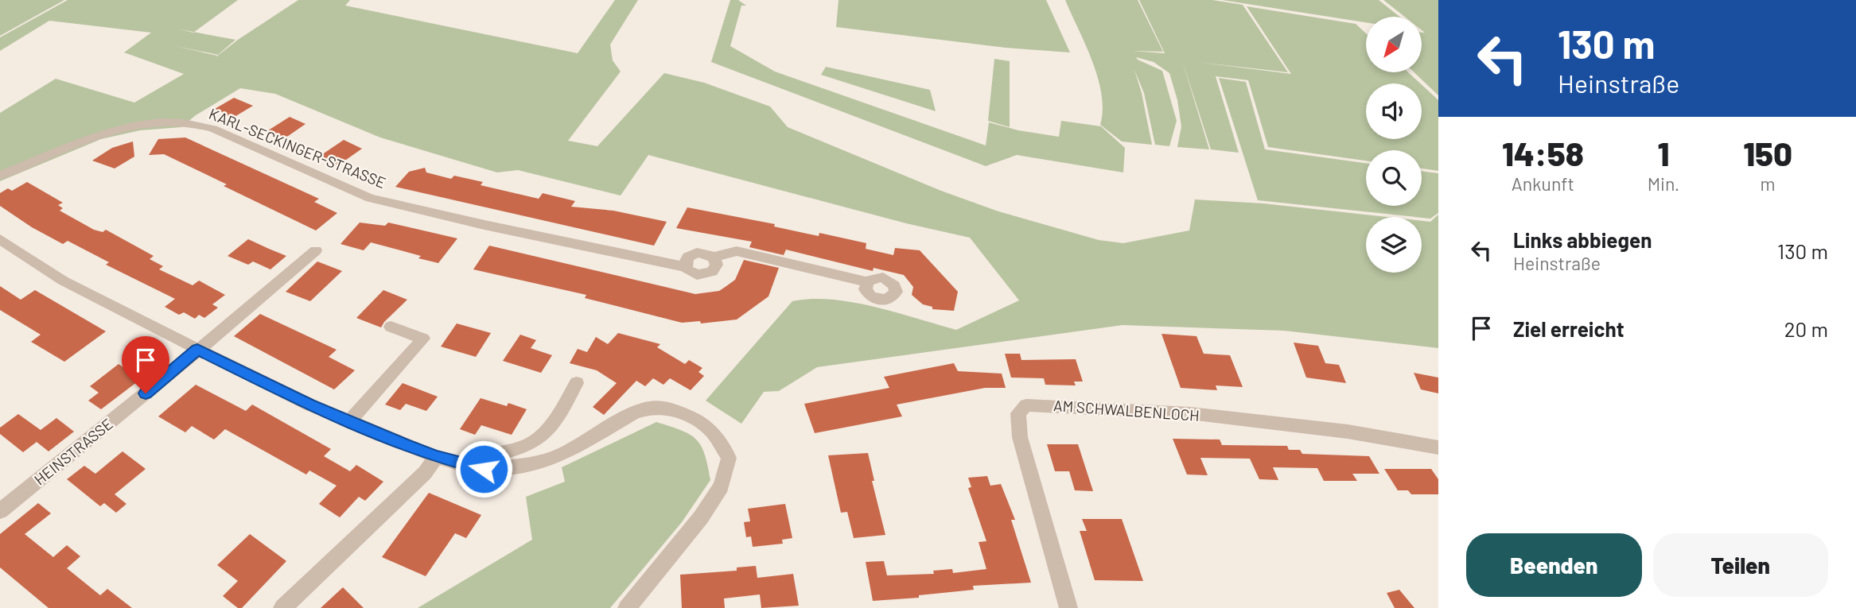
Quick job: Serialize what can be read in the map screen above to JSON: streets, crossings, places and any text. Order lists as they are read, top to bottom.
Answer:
{
  "streets": {
    "street": ["KARL-SECKINGER-STRASSE", "AM SCHWALBENLOCH", "HEINSTRASSE"]
  },
  "north": "bottom left",
  "page": {
    "turn": ["130 m", "Heinstraße"],
    "eta": [
      "14:58",
      "Ankunft",
      "1",
      "Min.",
      "150",
      "m"
    ],
    "list": [
      {
        "name": "Links abbiegen",
        "note": "Heinstraße",
        "value": "130 m"
      },
      {
        "name": "Ziel erreicht",
        "value": "20 m"
      }
    ],
    "buttons": ["Beenden", "Teilen"]
  }
}
